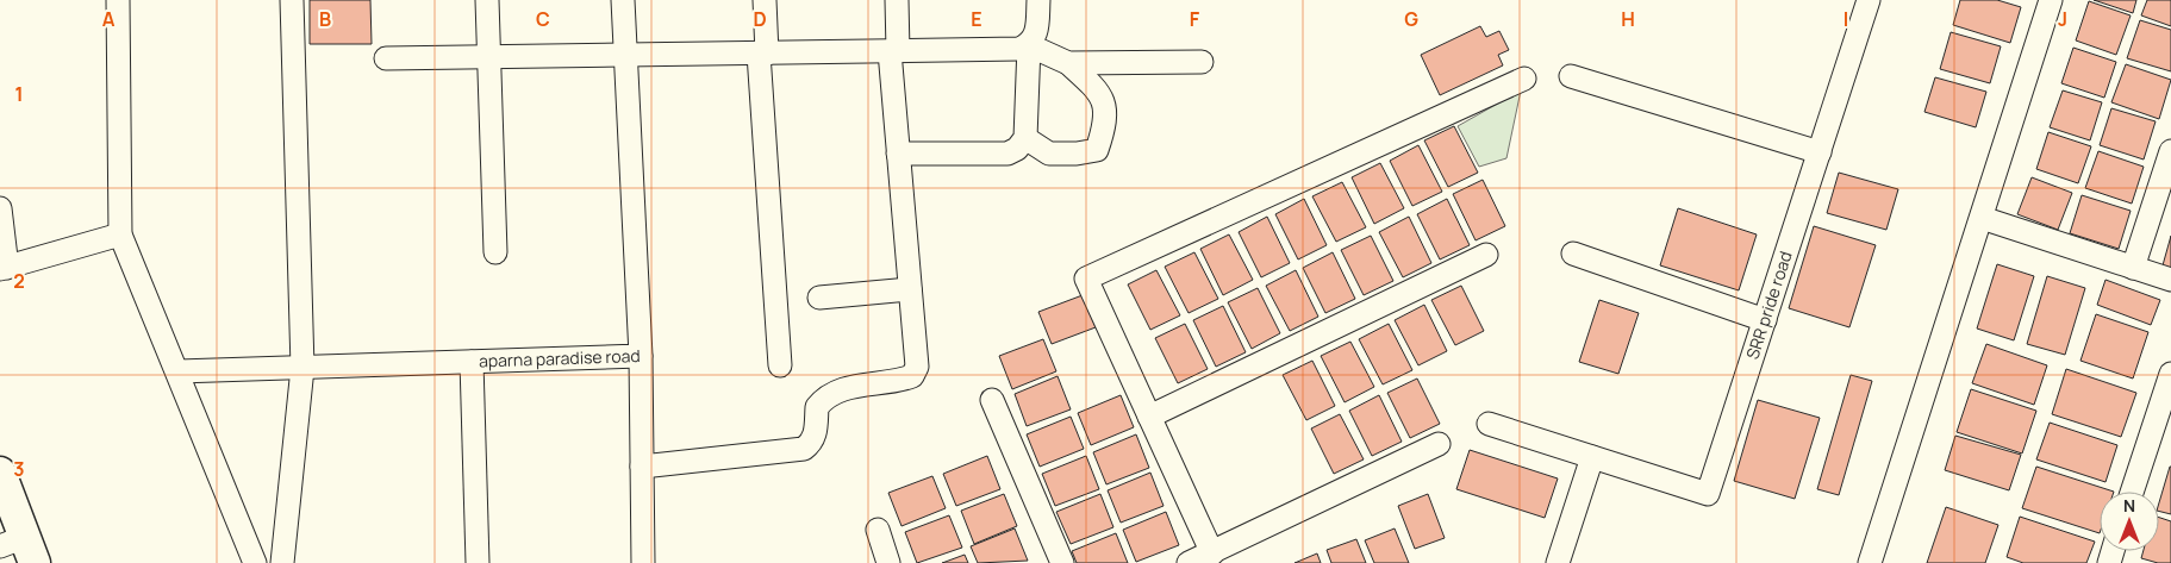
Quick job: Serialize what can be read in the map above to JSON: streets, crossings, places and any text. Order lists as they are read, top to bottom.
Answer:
{
  "streets": {
    "street": ["SRR pride road", "aparna paradise road"]
  },
  "north": "top",
  "grid": {
    "columns": [
      "A",
      "B",
      "C",
      "D",
      "E",
      "F",
      "G",
      "H",
      "I",
      "J"
    ],
    "rows": ["1", "2", "3"]
  }
}
